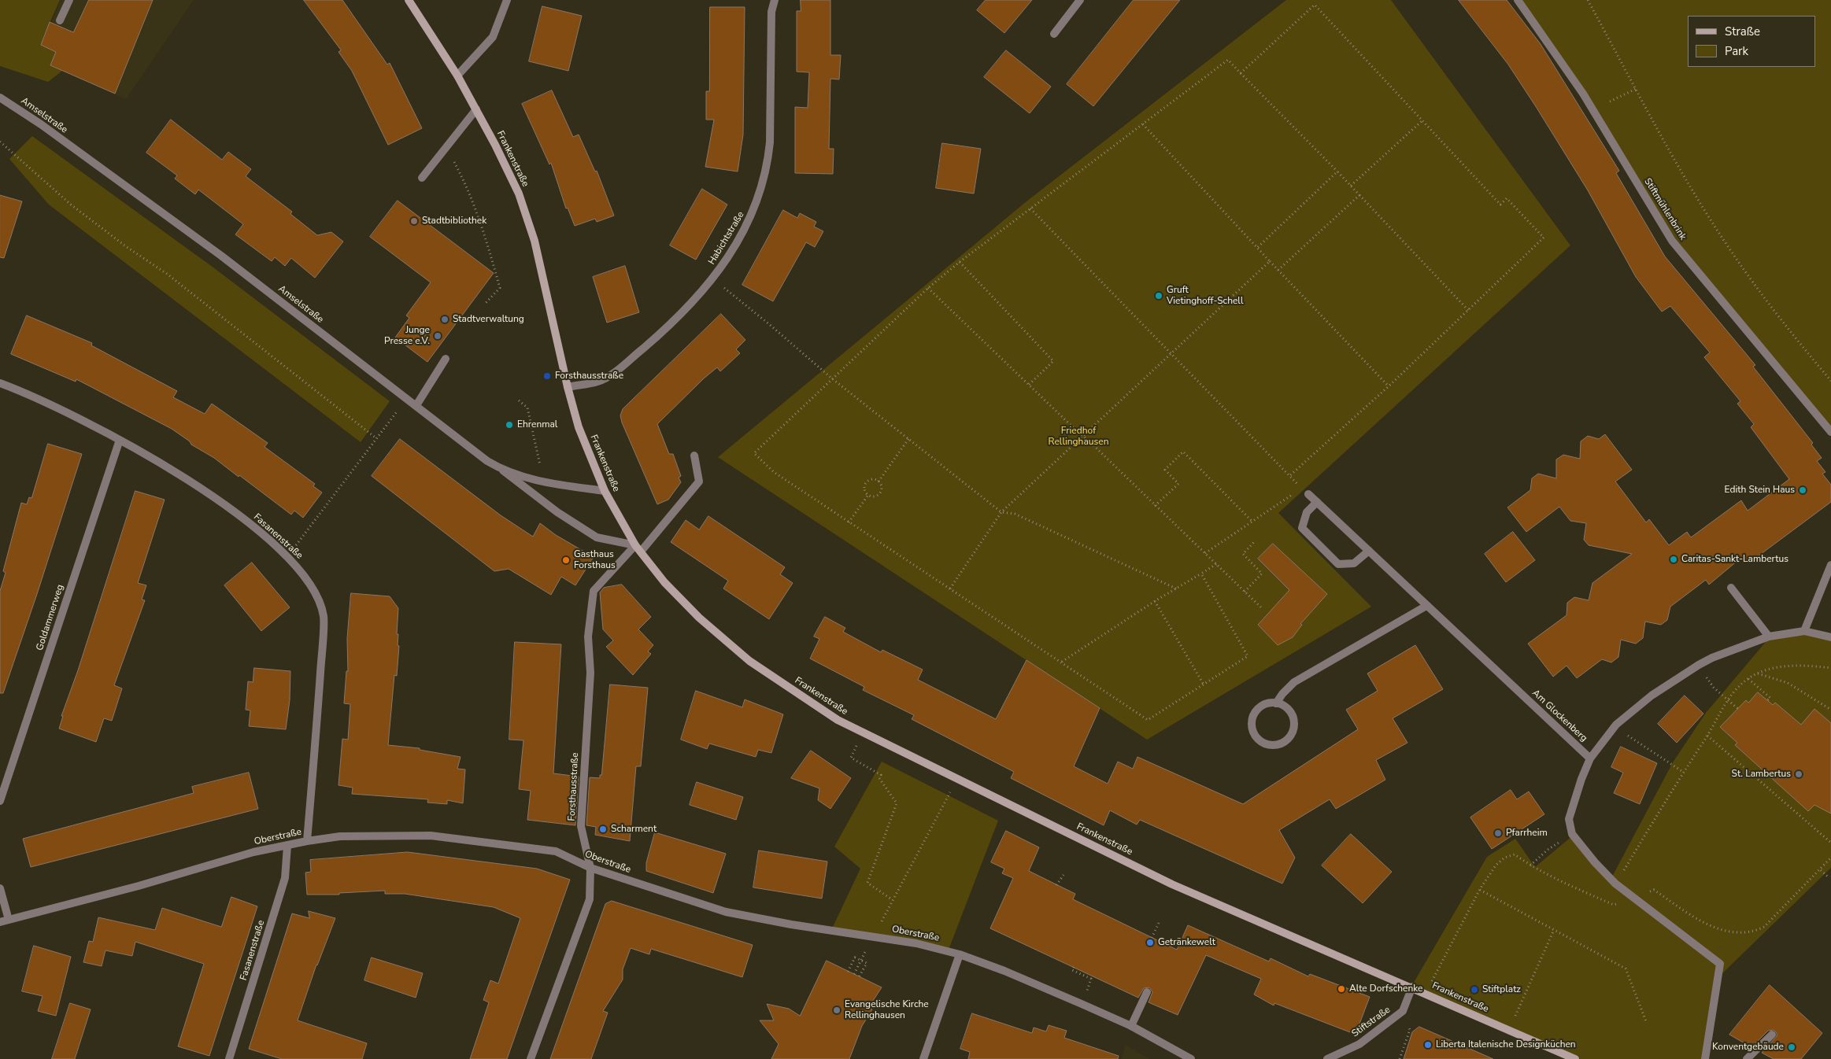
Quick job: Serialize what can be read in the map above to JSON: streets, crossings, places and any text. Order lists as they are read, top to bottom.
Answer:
{
  "streets": {
    "main road": ["Frankenstraße"],
    "street": [
      "Amselstraße",
      "Stiftmühlenbrink",
      "Habichtstraße",
      "Fasanenstraße",
      "Goldammerweg",
      "Am Glockenberg",
      "Forsthausstraße",
      "Oberstraße",
      "Stiftstraße"
    ]
  },
  "crossings": [
    ["Amselstraße", "Frankenstraße"],
    ["Frankenstraße", "Habichtstraße"],
    ["Frankenstraße", "Forsthausstraße"],
    ["Frankenstraße", "Stiftstraße"],
    ["Fasanenstraße", "Goldammerweg"],
    ["Fasanenstraße", "Oberstraße"],
    ["Forsthausstraße", "Oberstraße"]
  ],
  "parks": ["Friedhof Rellinghausen"],
  "places": [
    "Stadtbibliothek",
    "Gruft Vietinghoff-Schell",
    "Stadtverwaltung",
    "Junge Presse e.V.",
    "Forsthausstraße",
    "Ehrenmal",
    "Edith Stein Haus",
    "Caritas-Sankt-Lambertus",
    "Gasthaus Forsthaus",
    "St. Lambertus",
    "Scharment",
    "Pfarrheim",
    "Getränkewelt",
    "Alte Dorfschenke",
    "Stiftplatz",
    "Evangelische Kirche Rellinghausen",
    "Liberta Italenische Designküchen",
    "Konventgebäude"
  ],
  "legend": ["Straße", "Park"]
}
